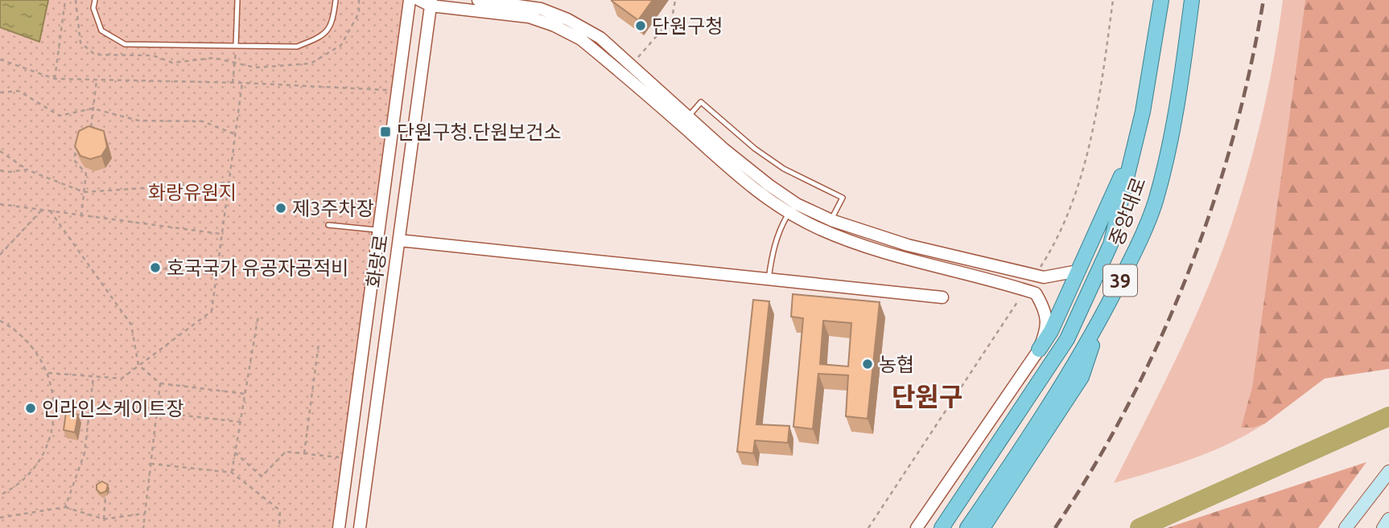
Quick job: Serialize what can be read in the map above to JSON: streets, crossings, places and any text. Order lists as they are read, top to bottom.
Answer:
{
  "streets": {
    "main road": ["중앙대로", "39"],
    "street": ["화랑로"]
  },
  "districts": ["단원구"],
  "parks": ["화랑유원지"],
  "places": {
    "other": [
      "단원구청",
      "제3주차장",
      "호국국가 유공자공적비",
      "농협",
      "인라인스케이트장"
    ],
    "transit": ["단원구청.단원보건소"]
  }
}
